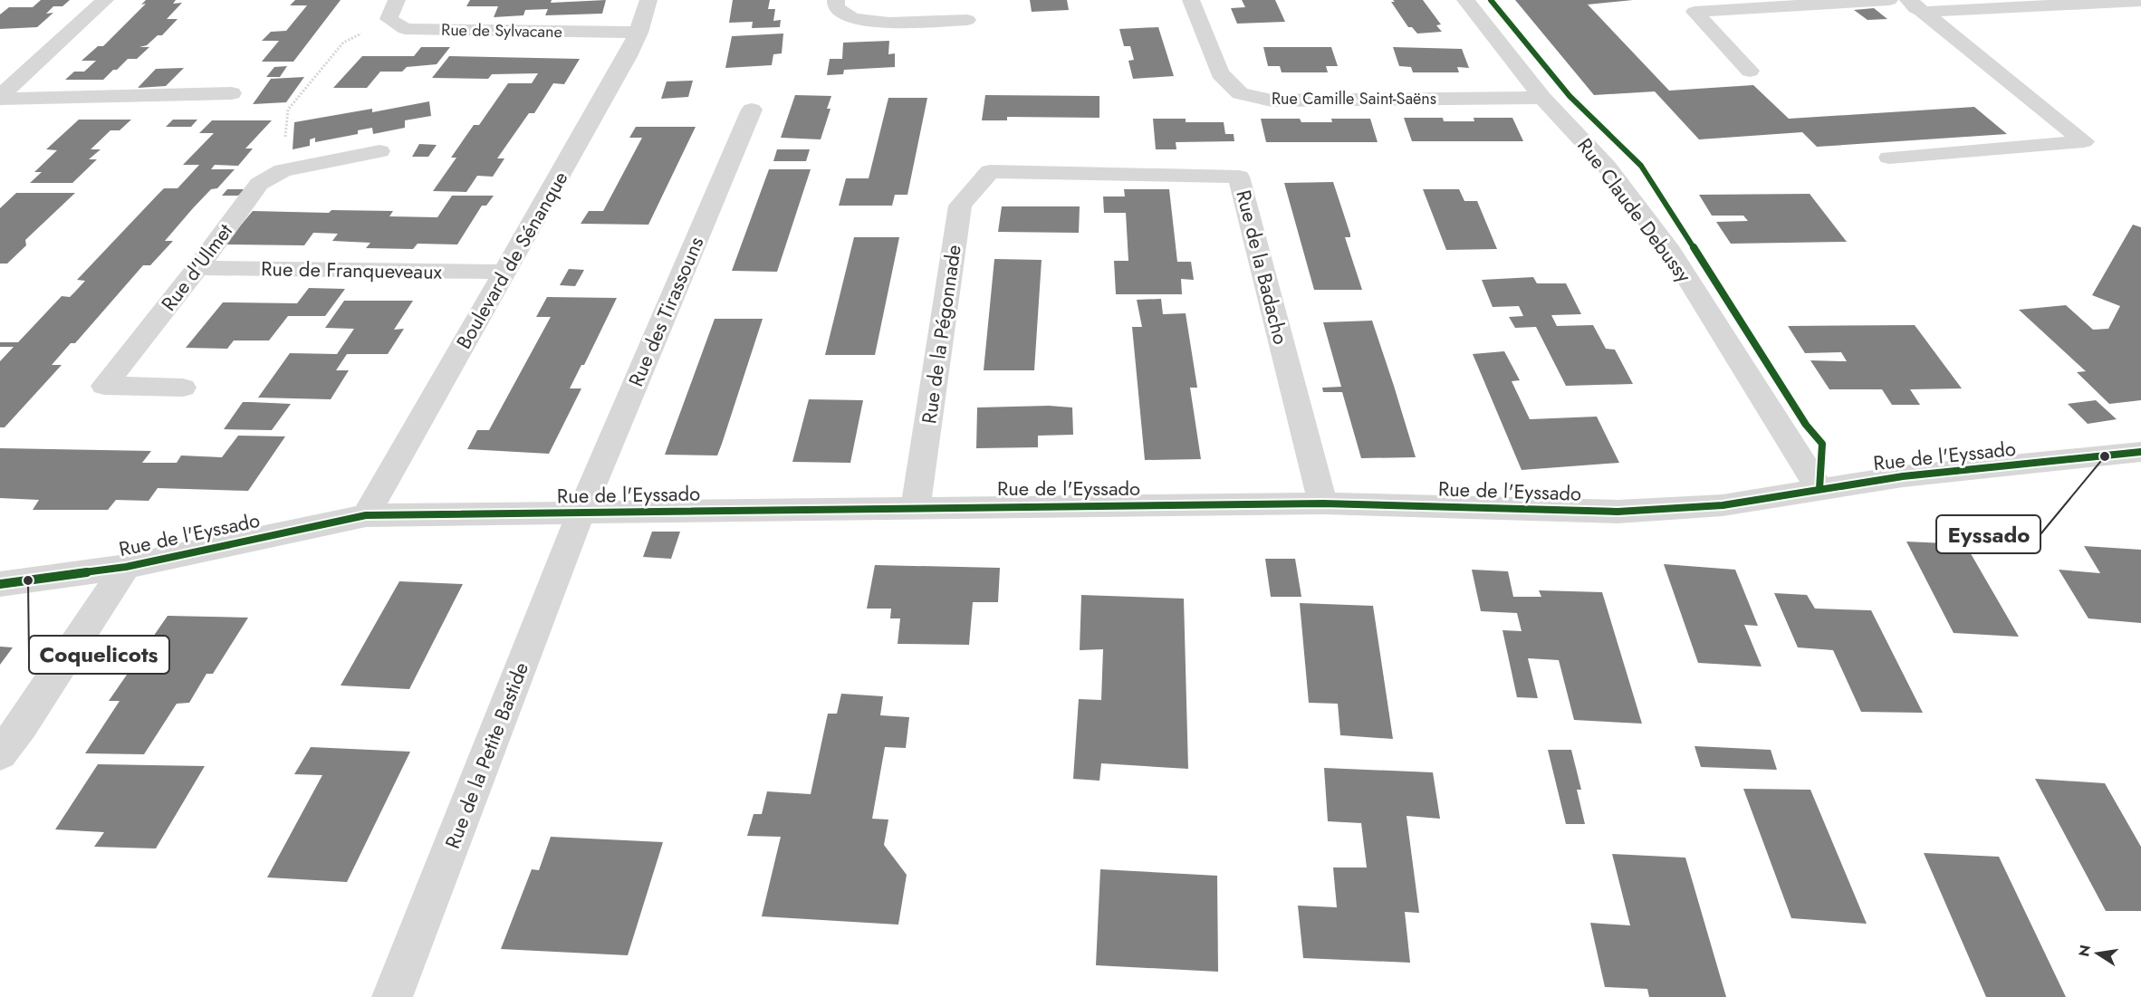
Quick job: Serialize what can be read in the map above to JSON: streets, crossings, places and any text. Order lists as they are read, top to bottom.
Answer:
{
  "streets": {
    "street": [
      "Rue de Sylvacane",
      "Rue Camille Saint-Saëns",
      "Rue Claude Debussy",
      "Boulevard de Sénanque",
      "Rue d'Ulmet",
      "Rue de la Badacho",
      "Rue de Franqueveaux",
      "Rue des Tirassouns",
      "Rue de la Pégonnade",
      "Rue de l'Eyssado",
      "Rue de la Petite Bastide"
    ]
  },
  "crossings": [
    ["Rue de Sylvacane", "Boulevard de Sénanque"],
    ["Rue Camille Saint-Saëns", "Rue Claude Debussy"],
    ["Rue Claude Debussy", "Rue de l'Eyssado"],
    ["Boulevard de Sénanque", "Rue de Franqueveaux"],
    ["Boulevard de Sénanque", "Rue de l'Eyssado"],
    ["Rue d'Ulmet", "Rue de Franqueveaux"],
    ["Rue de la Badacho", "Rue de la Pégonnade"],
    ["Rue de la Badacho", "Rue de l'Eyssado"],
    ["Rue des Tirassouns", "Rue de l'Eyssado"],
    ["Rue des Tirassouns", "Rue de la Petite Bastide"],
    ["Rue de la Pégonnade", "Rue de l'Eyssado"],
    ["Rue de l'Eyssado", "Rue de la Petite Bastide"]
  ],
  "places": ["Eyssado", "Coquelicots"],
  "north": "left"
}
